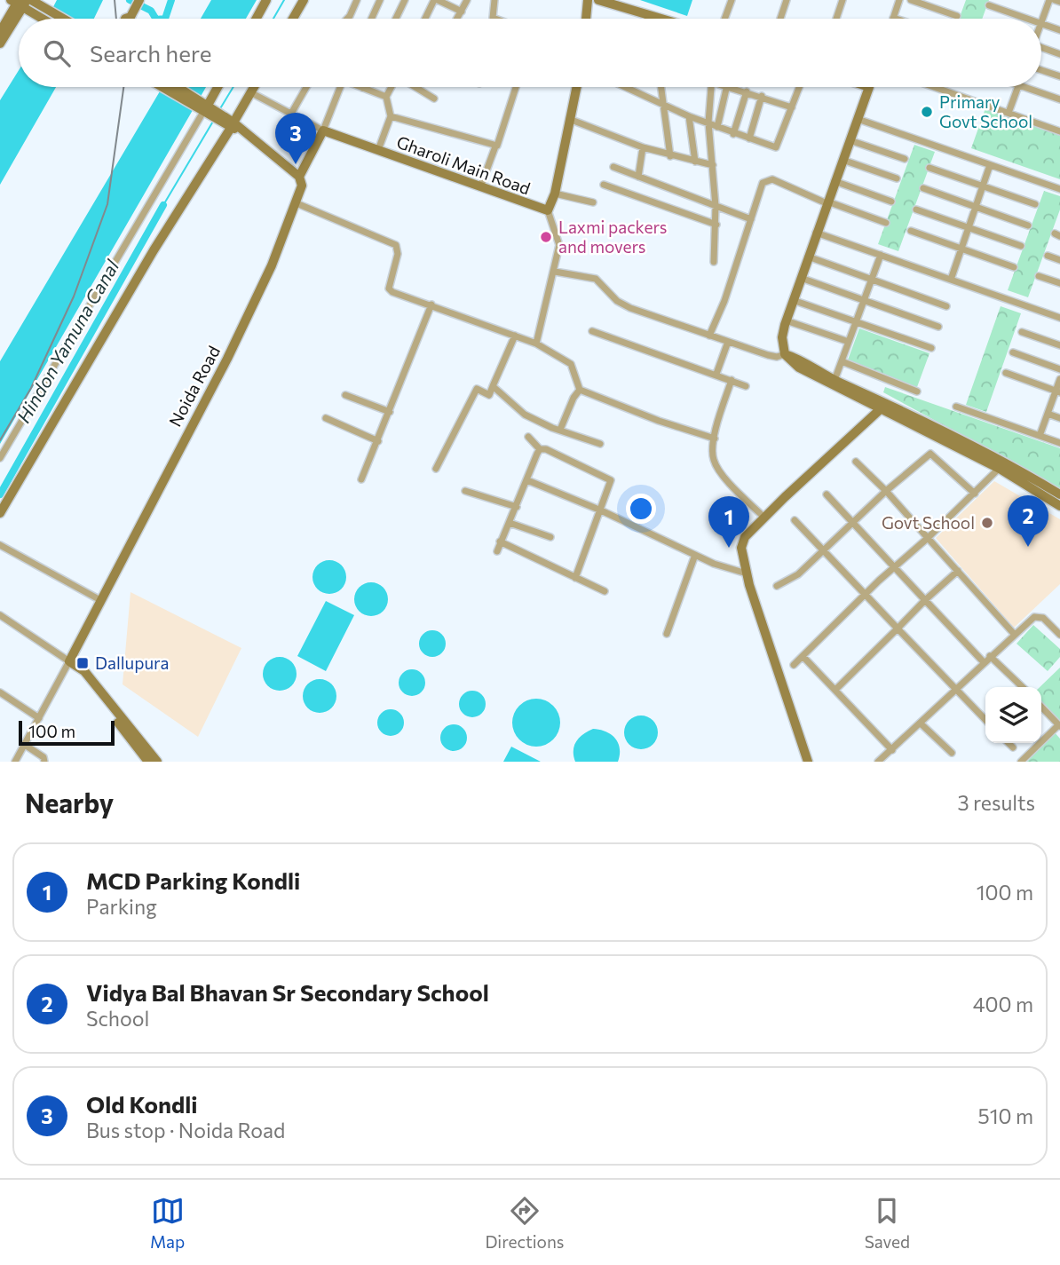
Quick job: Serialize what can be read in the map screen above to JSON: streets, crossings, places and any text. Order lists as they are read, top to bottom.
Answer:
{
  "streets": {
    "street": ["Gharoli Main Road", "Noida Road"]
  },
  "water": ["Hindon Yamuna Canal"],
  "places": {
    "other": ["Primary Govt School", "Laxmi packers and movers", "Govt School"],
    "transit": ["Dallupura"]
  },
  "scale_bar": "100 m",
  "page": {
    "search": "Search here",
    "pins": ["3", "2", "1"],
    "scale": "100 m",
    "heading": ["Nearby", "3 results"],
    "list": [
      {
        "mark": "1",
        "name": "MCD Parking Kondli",
        "note": "Parking",
        "value": "100 m"
      },
      {
        "mark": "2",
        "name": "Vidya Bal Bhavan Sr Secondary School",
        "note": "School",
        "value": "400 m"
      },
      {
        "mark": "3",
        "name": "Old Kondli",
        "note": "Bus stop · Noida Road",
        "value": "510 m"
      }
    ],
    "nav": ["Map", "Directions", "Saved"]
  }
}
